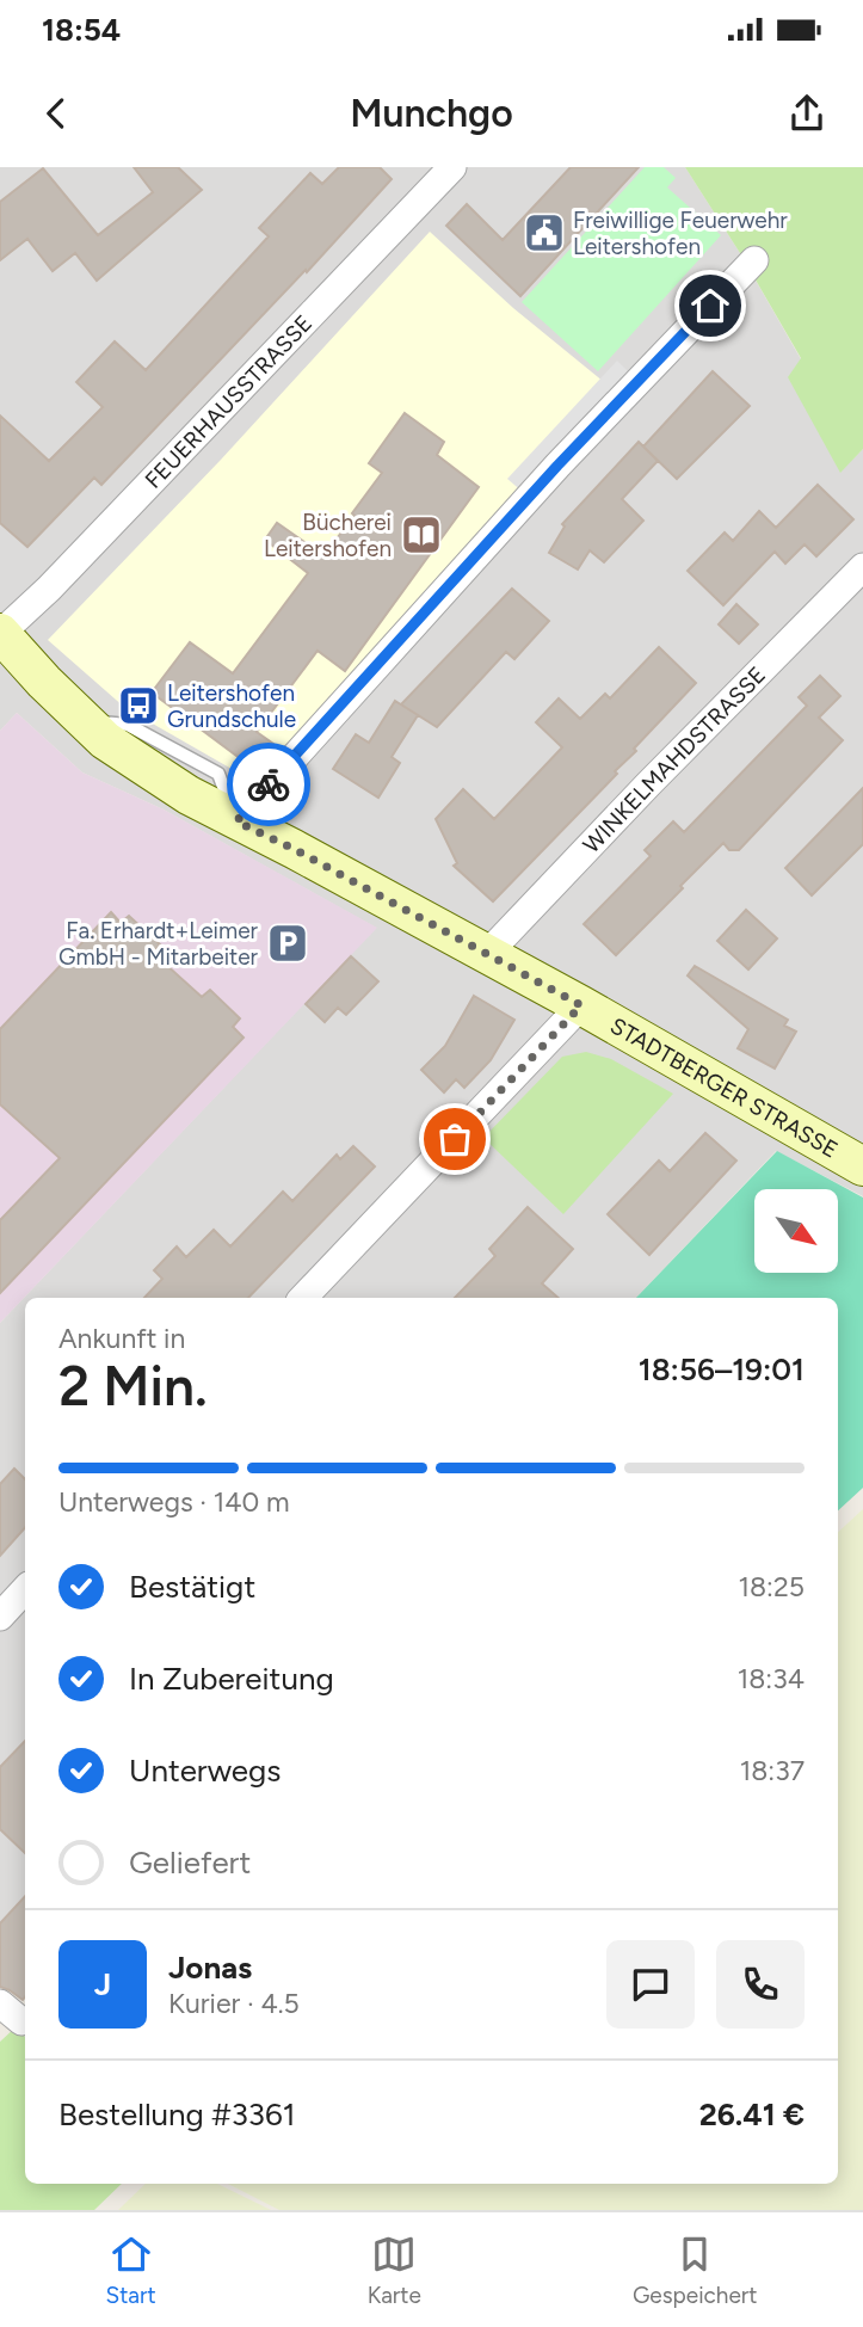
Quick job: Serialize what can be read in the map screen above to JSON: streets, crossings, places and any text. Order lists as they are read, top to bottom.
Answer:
{
  "streets": {
    "street": ["FEUERHAUSSTRASSE", "WINKELMAHDSTRASSE", "STADTBERGER STRASSE"]
  },
  "crossings": [
    ["FEUERHAUSSTRASSE", "STADTBERGER STRASSE"],
    ["WINKELMAHDSTRASSE", "STADTBERGER STRASSE"]
  ],
  "places": {
    "public building": ["Freiwillige Feuerwehr Leitershofen"],
    "library": ["Bücherei Leitershofen"],
    "bus stop": ["Leitershofen Grundschule"],
    "parking": ["Fa. Erhardt+Leimer GmbH - Mitarbeiter"]
  },
  "north": "bottom right",
  "page": {
    "status": "18:54",
    "header": "Munchgo",
    "heading": ["2 Min.", "Ankunft in", "18:56–19:01"],
    "panel": [
      "Jonas",
      "Kurier · 4.5",
      "Bestellung #3361",
      "26.41 €"
    ],
    "bar": "Unterwegs · 140 m",
    "list": [
      ["Bestätigt", "18:25"],
      ["In Zubereitung", "18:34"],
      ["Unterwegs", "18:37"],
      "Geliefert"
    ],
    "round": "J",
    "tabs": ["Start", "Karte", "Gespeichert"]
  }
}
